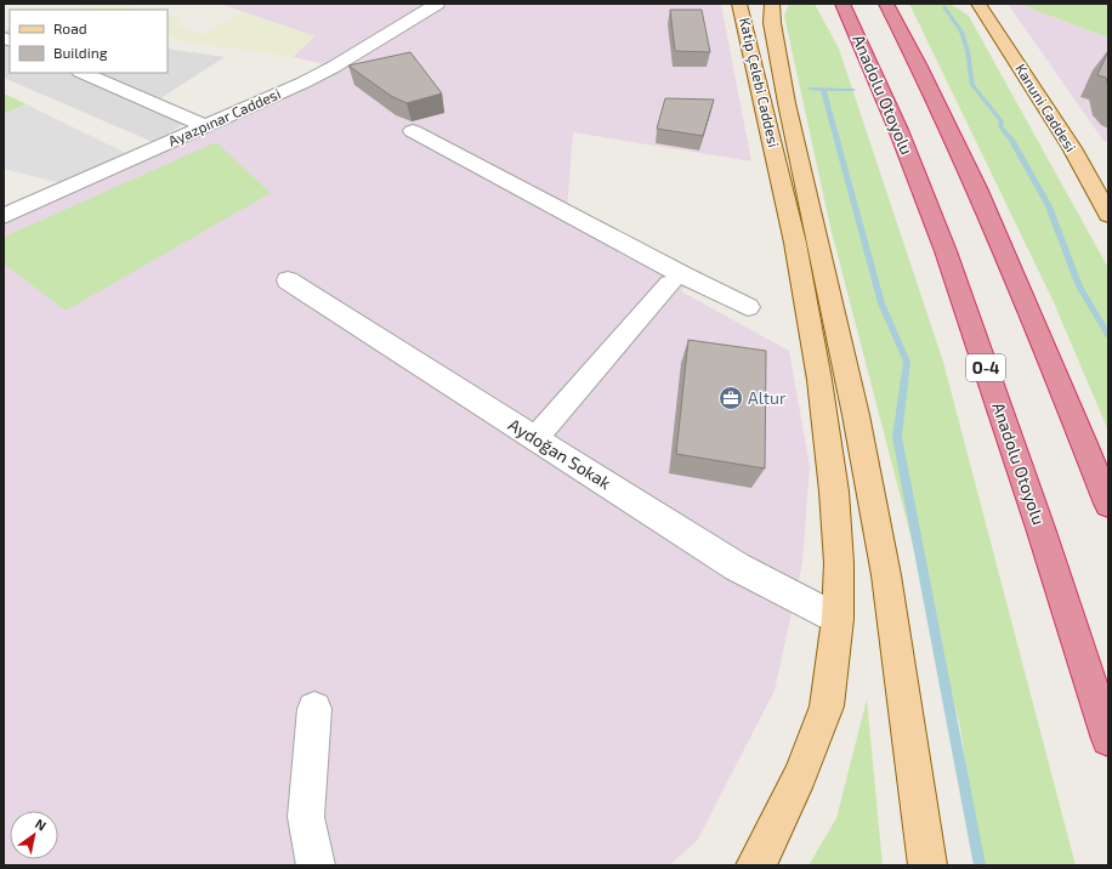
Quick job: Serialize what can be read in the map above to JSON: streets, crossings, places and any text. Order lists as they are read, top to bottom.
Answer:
{
  "streets": {
    "highway": ["Anadolu Otoyolu", "O-4"],
    "main road": ["Katip Çelebi Caddesi", "Kanuni Caddesi"],
    "street": ["Ayazpınar Caddesi", "Aydoğan Sokak"]
  },
  "places": {
    "office": ["Altur"]
  },
  "legend": ["Road", "Building"],
  "north": "top right"
}
